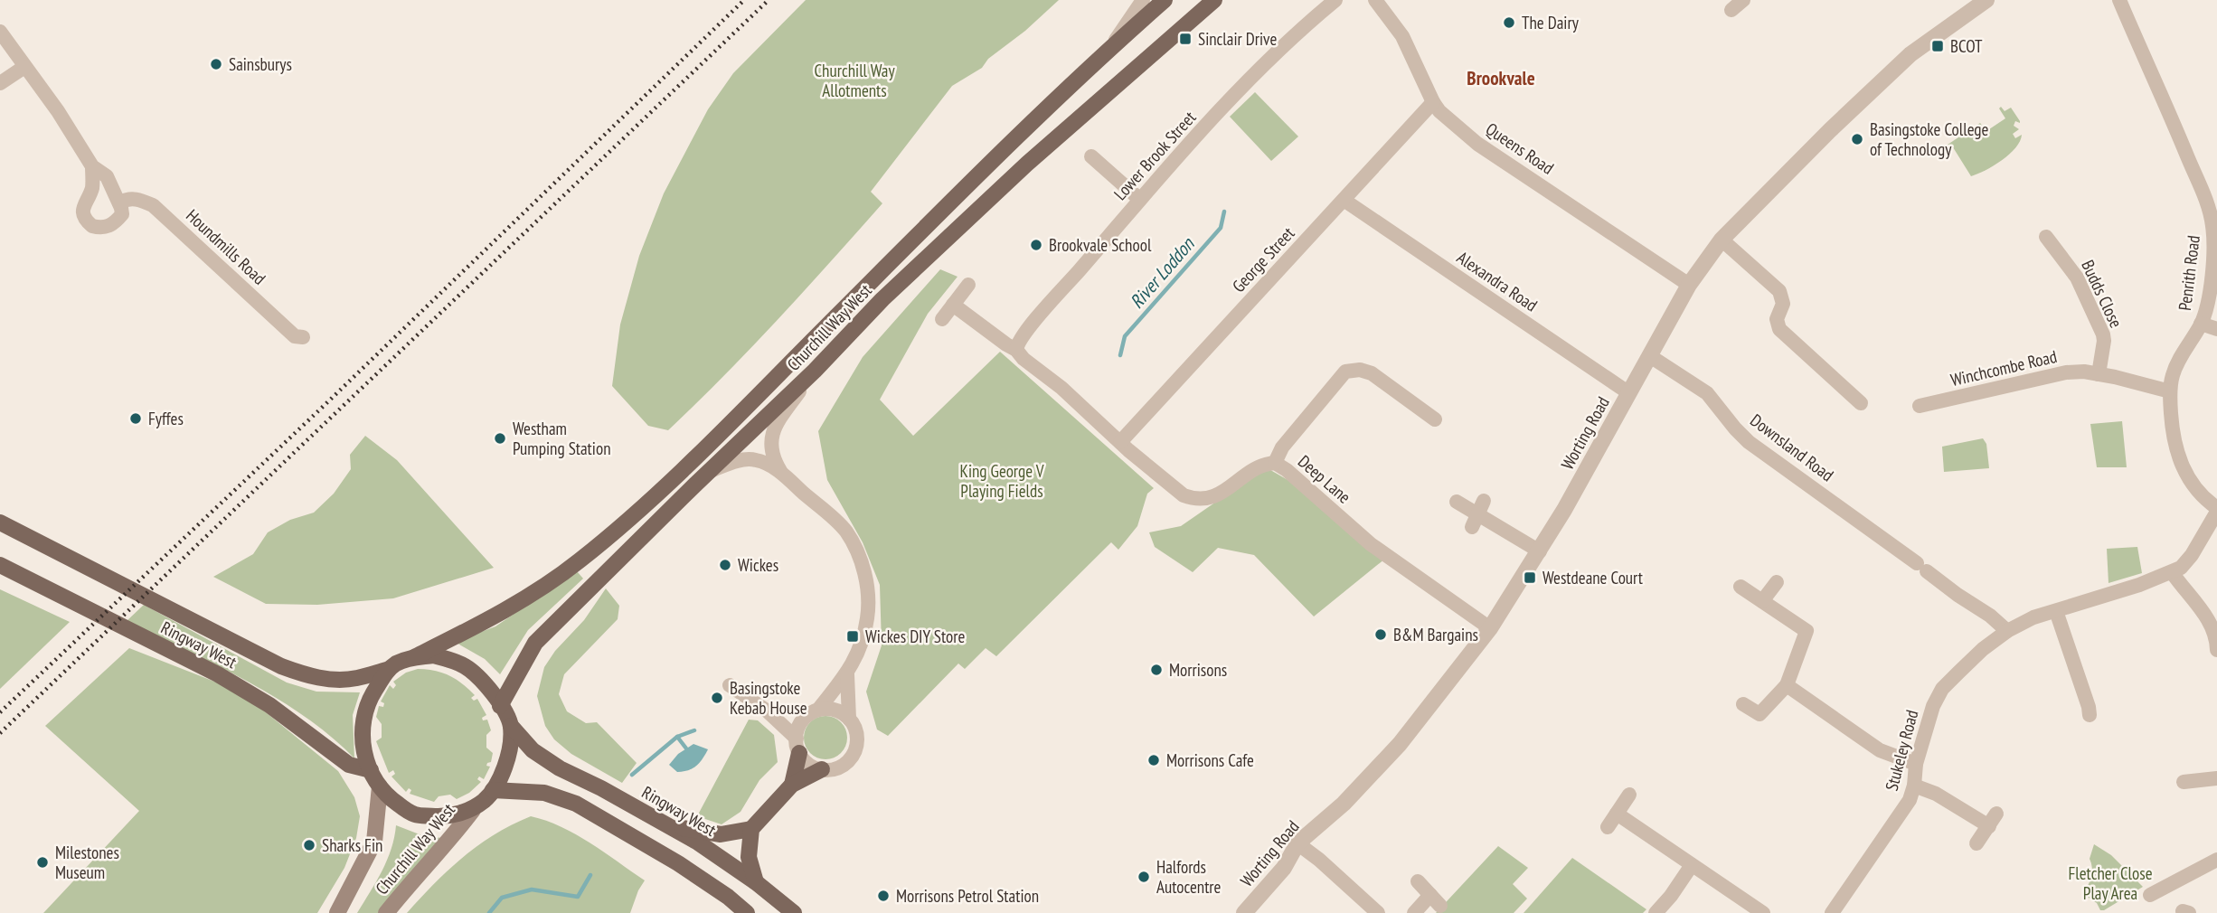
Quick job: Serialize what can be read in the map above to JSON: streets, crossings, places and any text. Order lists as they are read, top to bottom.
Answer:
{
  "streets": {
    "main road": ["Churchill Way West", "Ringway West"],
    "street": [
      "Queens Road",
      "Lower Brook Street",
      "Houndmills Road",
      "George Street",
      "Penrith Road",
      "Alexandra Road",
      "Budds Close",
      "Winchcombe Road",
      "Worting Road",
      "Downsland Road",
      "Deep Lane",
      "Stukeley Road"
    ]
  },
  "crossings": [
    ["Queens Road", "George Street"],
    ["Queens Road", "Worting Road"],
    ["Lower Brook Street", "Deep Lane"],
    ["George Street", "Alexandra Road"],
    ["George Street", "Deep Lane"],
    ["Penrith Road", "Winchcombe Road"],
    ["Penrith Road", "Stukeley Road"],
    ["Alexandra Road", "Worting Road"],
    ["Budds Close", "Winchcombe Road"],
    ["Churchill Way West", "Ringway West"],
    ["Worting Road", "Downsland Road"],
    ["Worting Road", "Deep Lane"],
    ["Downsland Road", "Stukeley Road"]
  ],
  "districts": ["Brookvale"],
  "water": ["River Loddon"],
  "parks": ["Churchill Way Allotments", "King George V Playing Fields", "Fletcher Close Play Area"],
  "places": {
    "other": [
      "The Dairy",
      "Sainsburys",
      "Basingstoke College of Technology",
      "Brookvale School",
      "Fyffes",
      "Westham Pumping Station",
      "Wickes",
      "B&M Bargains",
      "Morrisons",
      "Basingstoke Kebab House",
      "Morrisons Cafe",
      "Sharks Fin",
      "Milestones Museum",
      "Halfords Autocentre",
      "Morrisons Petrol Station"
    ],
    "transit": [
      "Sinclair Drive",
      "BCOT",
      "Westdeane Court",
      "Wickes DIY Store"
    ]
  }
}
